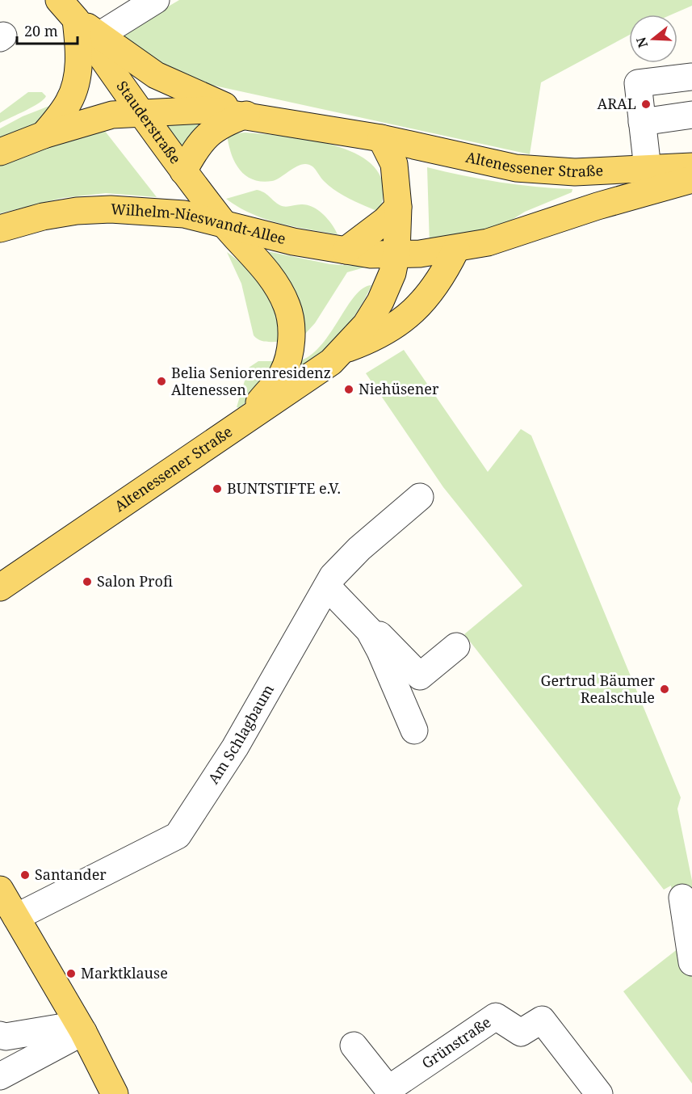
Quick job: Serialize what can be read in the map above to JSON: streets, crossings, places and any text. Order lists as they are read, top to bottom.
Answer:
{
  "streets": {
    "main road": ["Stauderstraße", "Altenessener Straße", "Wilhelm-Nieswandt-Allee"],
    "street": ["Am Schlagbaum", "Grünstraße"]
  },
  "crossings": [
    ["Stauderstraße", "Altenessener Straße"],
    ["Stauderstraße", "Wilhelm-Nieswandt-Allee"],
    ["Altenessener Straße", "Wilhelm-Nieswandt-Allee"]
  ],
  "places": [
    "ARAL",
    "Belia Seniorenresidenz Altenessen",
    "Niehüsener",
    "BUNTSTIFTE e.V.",
    "Salon Profi",
    "Gertrud Bäumer Realschule",
    "Santander",
    "Marktklause"
  ],
  "scale_bar": "20 m",
  "north": "left"
}
